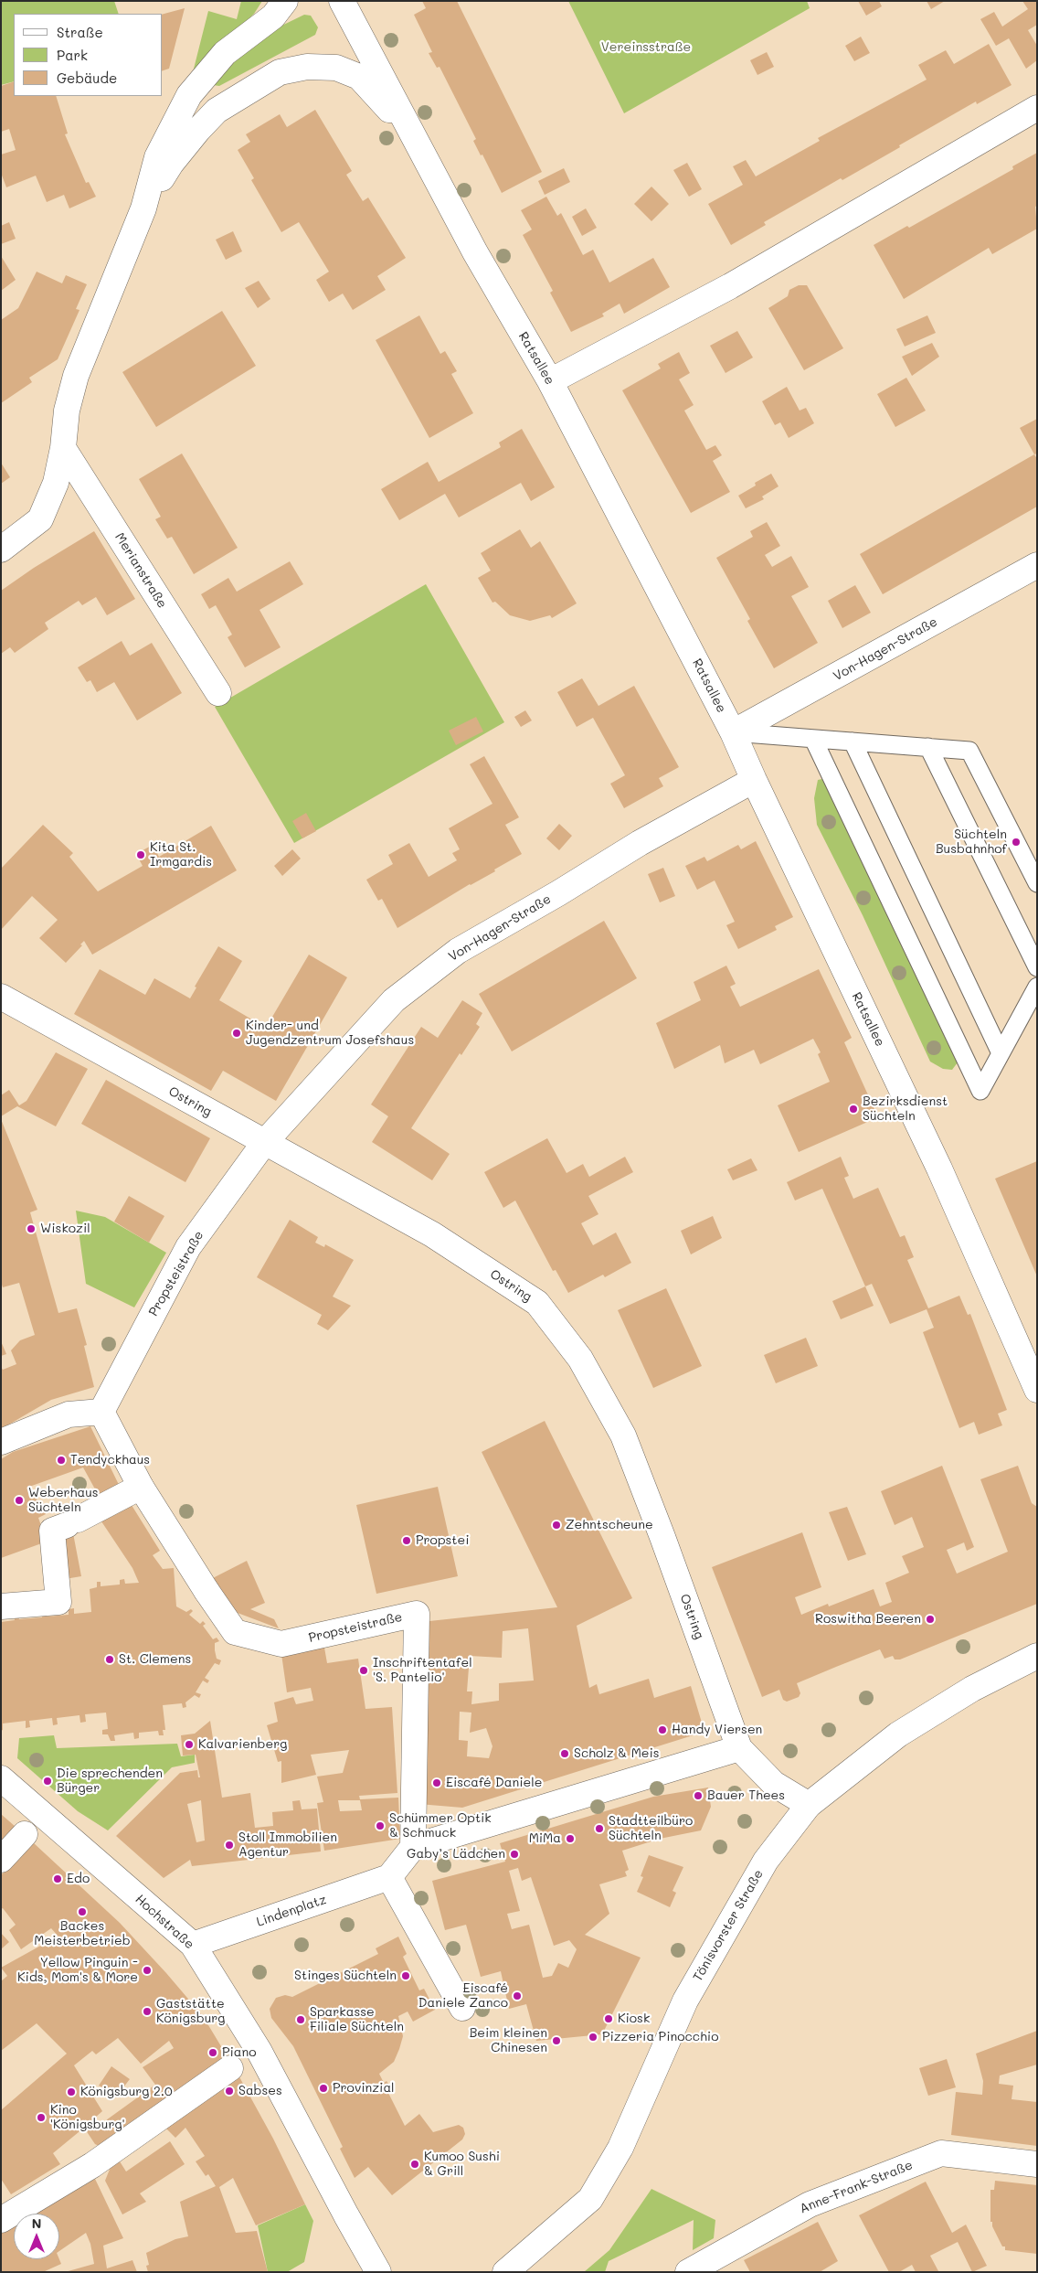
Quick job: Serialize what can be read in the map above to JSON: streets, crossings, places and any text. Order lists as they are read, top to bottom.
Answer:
{
  "streets": {
    "street": [
      "Ratsallee",
      "Merianstraße",
      "Von-Hagen-Straße",
      "Ostring",
      "Propsteistraße",
      "Lindenplatz",
      "Hochstraße",
      "Tönisvorster Straße",
      "Anne-Frank-Straße"
    ]
  },
  "crossings": [
    ["Ratsallee", "Von-Hagen-Straße"],
    ["Von-Hagen-Straße", "Ostring"],
    ["Von-Hagen-Straße", "Propsteistraße"],
    ["Ostring", "Propsteistraße"],
    ["Ostring", "Tönisvorster Straße"],
    ["Lindenplatz", "Hochstraße"]
  ],
  "parks": ["Vereinsstraße"],
  "places": [
    "Süchteln Busbahnhof",
    "Kita St. Irmgardis",
    "Kinder- und Jugendzentrum Josefshaus",
    "Bezirksdienst Süchteln",
    "Wiskozil",
    "Tendyckhaus",
    "Weberhaus Süchteln",
    "Zehntscheune",
    "Propstei",
    "Roswitha Beeren",
    "St. Clemens",
    "Inschriftentafel 'S. Pantelio'",
    "Handy Viersen",
    "Kalvarienberg",
    "Scholz & Meis",
    "Die sprechenden Bürger",
    "Eiscafé Daniele",
    "Bauer Thees",
    "Schümmer Optik & Schmuck",
    "Stadtteilbüro Süchteln",
    "MiMa",
    "Stoll Immobilien Agentur",
    "Gaby’s Lädchen",
    "Edo",
    "Backes Meisterbetrieb",
    "Yellow Pinguin - Kids, Mom's & More",
    "Stinges Süchteln",
    "Eiscafé Daniele Zanco",
    "Gaststätte Königsburg",
    "Kiosk",
    "Sparkasse Filiale Süchteln",
    "Pizzeria Pinocchio",
    "Beim kleinen Chinesen",
    "Piano",
    "Provinzial",
    "Sabses",
    "Königsburg 2.0",
    "Kino 'Königsburg'",
    "Kumoo Sushi & Grill"
  ],
  "legend": ["Straße", "Park", "Gebäude"],
  "north": "top"
}
